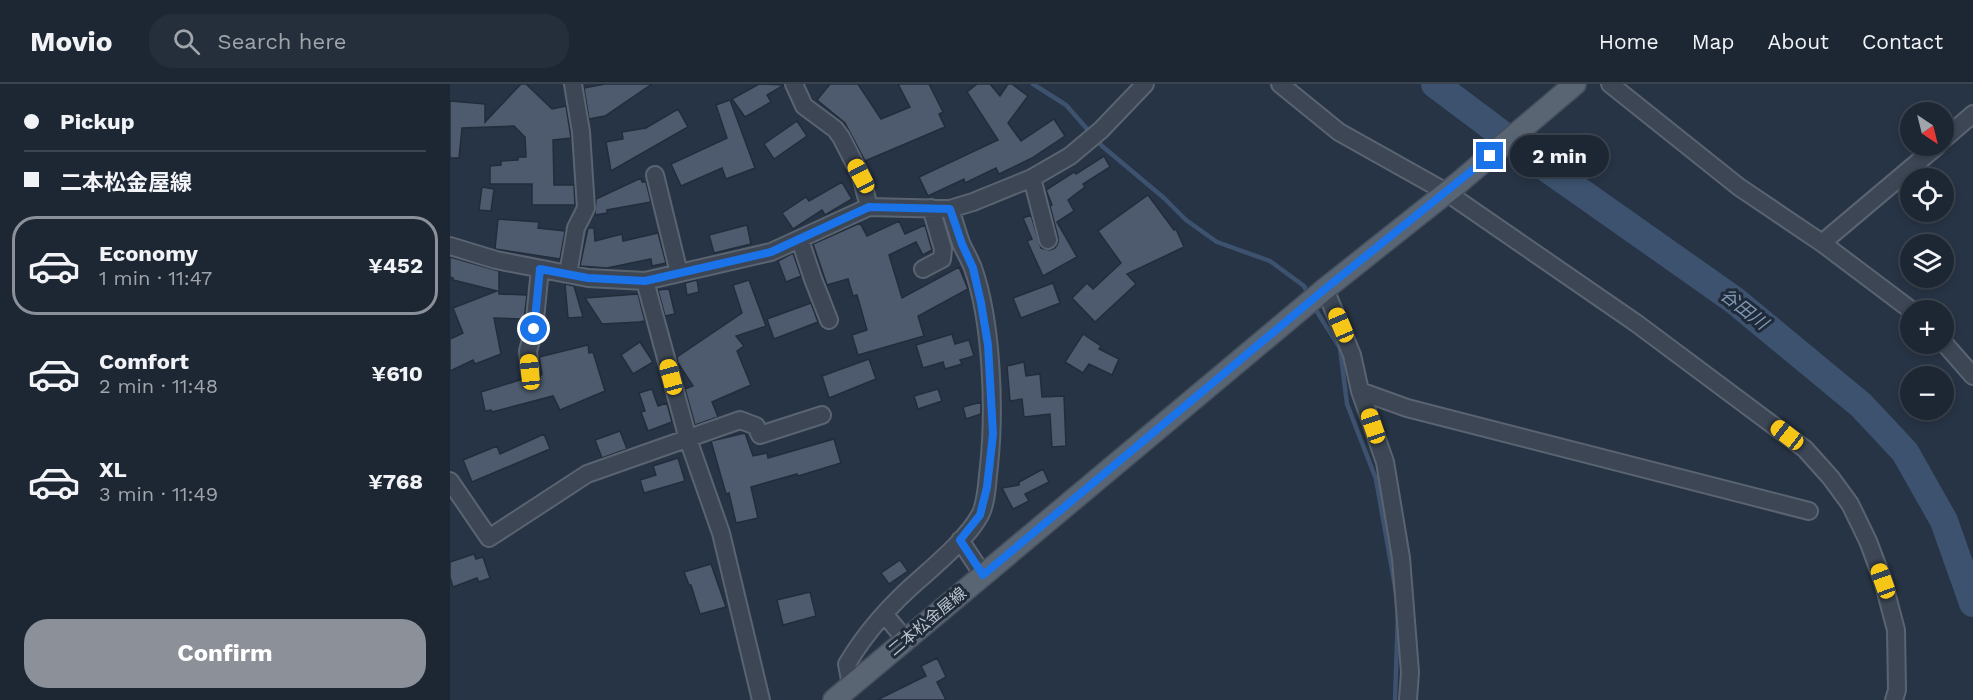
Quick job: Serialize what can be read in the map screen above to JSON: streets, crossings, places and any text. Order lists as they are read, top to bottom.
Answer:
{
  "streets": {
    "main road": ["二本松金屋線"]
  },
  "water": ["谷田川"],
  "north": "bottom right",
  "page": {
    "header": "Movio",
    "search": "Search here",
    "nav": [
      "Home",
      "Map",
      "About",
      "Contact"
    ],
    "banner": ["Pickup", "二本松金屋線"],
    "map_buttons": ["+", "−"],
    "bubble": "2 min",
    "list": [
      {
        "name": "Economy",
        "note": "1 min · 11:47",
        "value": "¥452"
      },
      {
        "name": "Comfort",
        "note": "2 min · 11:48",
        "value": "¥610"
      },
      {
        "name": "XL",
        "note": "3 min · 11:49",
        "value": "¥768"
      }
    ],
    "buttons": "Confirm"
  }
}
